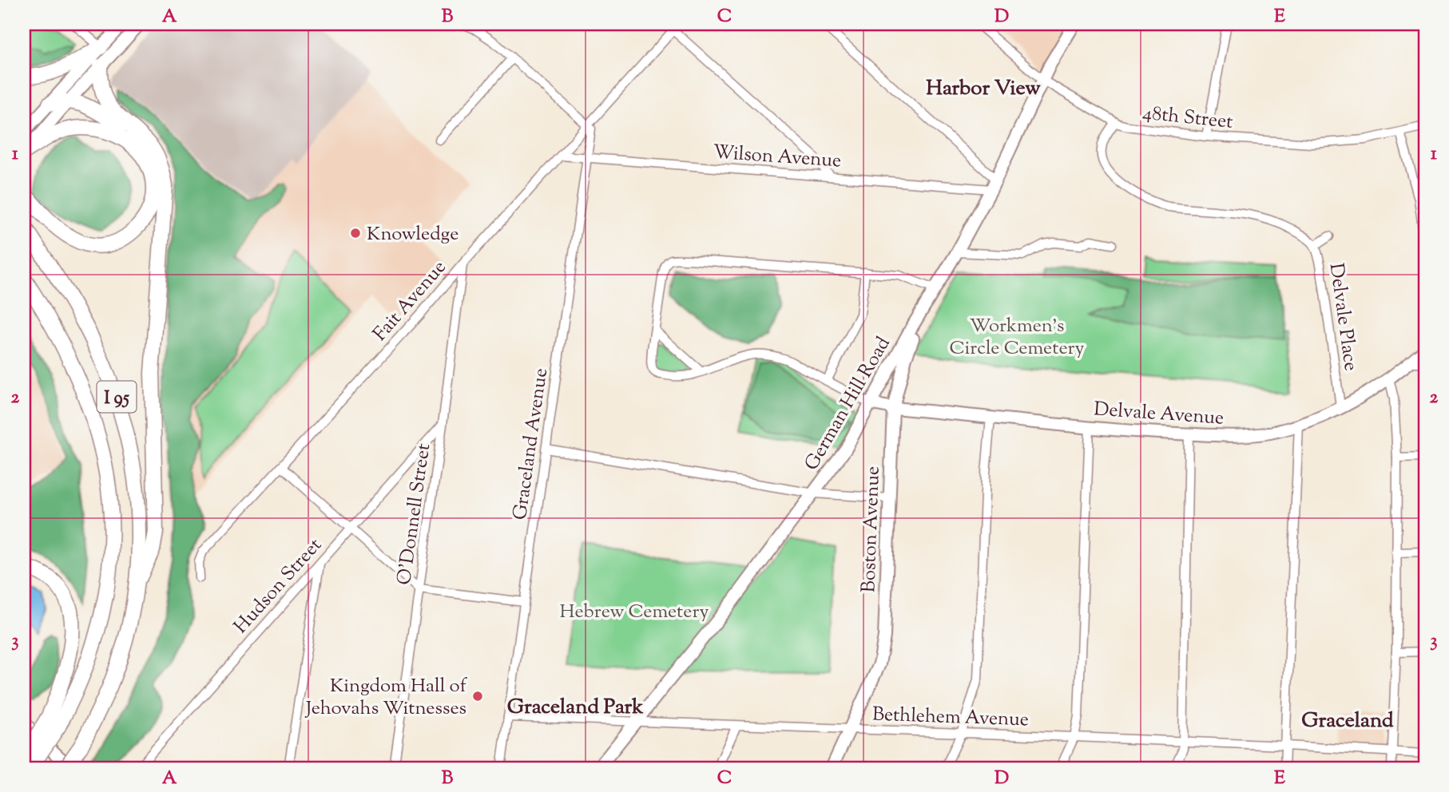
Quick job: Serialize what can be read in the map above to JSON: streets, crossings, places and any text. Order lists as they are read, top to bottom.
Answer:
{
  "streets": {
    "highway": ["I 95"],
    "street": [
      "48th Street",
      "Wilson Avenue",
      "Fait Avenue",
      "Delvale Place",
      "German Hill Road",
      "Delvale Avenue",
      "Graceland Avenue",
      "O'Donnell Street",
      "Boston Avenue",
      "Hudson Street",
      "Bethlehem Avenue"
    ]
  },
  "crossings": [
    ["48th Street", "Delvale Place"],
    ["48th Street", "German Hill Road"],
    ["Wilson Avenue", "Fait Avenue"],
    ["Wilson Avenue", "German Hill Road"],
    ["Wilson Avenue", "Graceland Avenue"],
    ["Fait Avenue", "Graceland Avenue"],
    ["Fait Avenue", "O'Donnell Street"],
    ["Delvale Place", "Delvale Avenue"],
    ["German Hill Road", "Delvale Avenue"],
    ["German Hill Road", "Boston Avenue"],
    ["German Hill Road", "Bethlehem Avenue"],
    ["Delvale Avenue", "Boston Avenue"],
    ["Graceland Avenue", "Bethlehem Avenue"],
    ["O'Donnell Street", "Hudson Street"],
    ["Boston Avenue", "Bethlehem Avenue"]
  ],
  "districts": ["Harbor View", "Graceland Park", "Graceland"],
  "parks": ["Workmen's Circle Cemetery", "Hebrew Cemetery"],
  "places": ["Knowledge", "Kingdom Hall of Jehovahs Witnesses"],
  "grid": {
    "columns": [
      "A",
      "B",
      "C",
      "D",
      "E"
    ],
    "rows": ["1", "2", "3"]
  }
}
